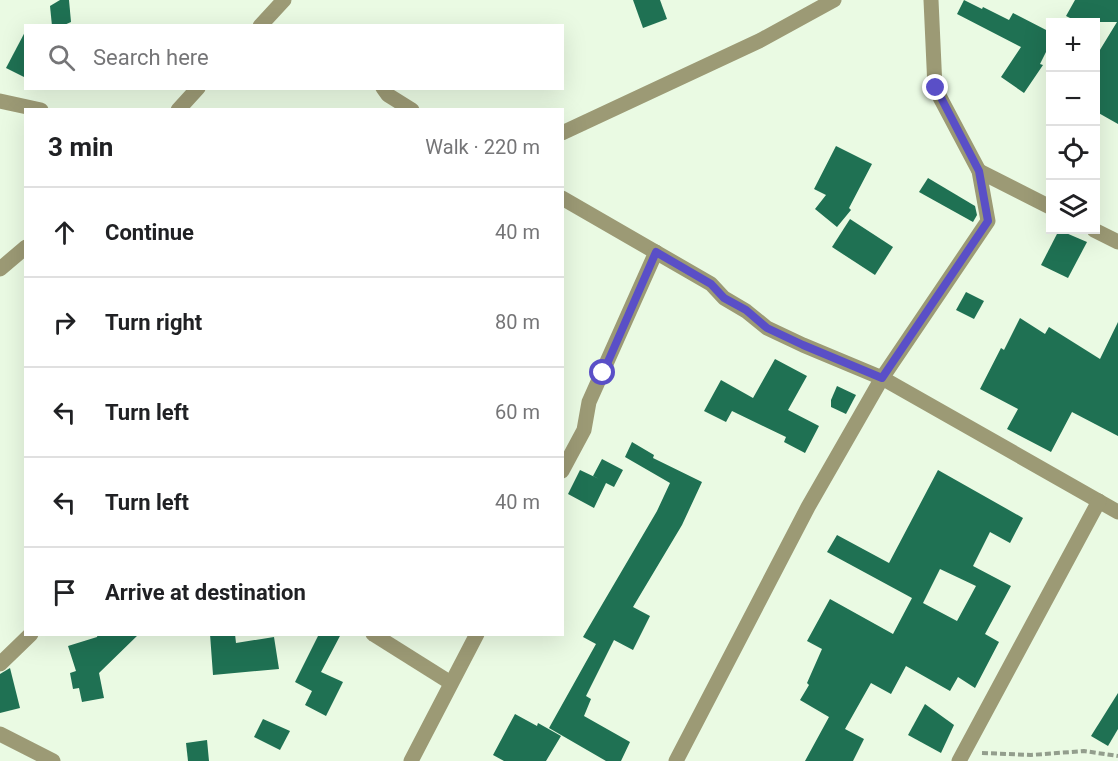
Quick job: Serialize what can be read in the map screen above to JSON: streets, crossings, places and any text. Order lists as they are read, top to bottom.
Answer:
{
  "page": {
    "map_buttons": ["+", "−"],
    "search": "Search here",
    "heading": ["3 min", "Walk · 220 m"],
    "list": [
      ["Continue", "40 m"],
      ["Turn right", "80 m"],
      ["Turn left", "60 m"],
      ["Turn left", "40 m"],
      "Arrive at destination"
    ]
  }
}
